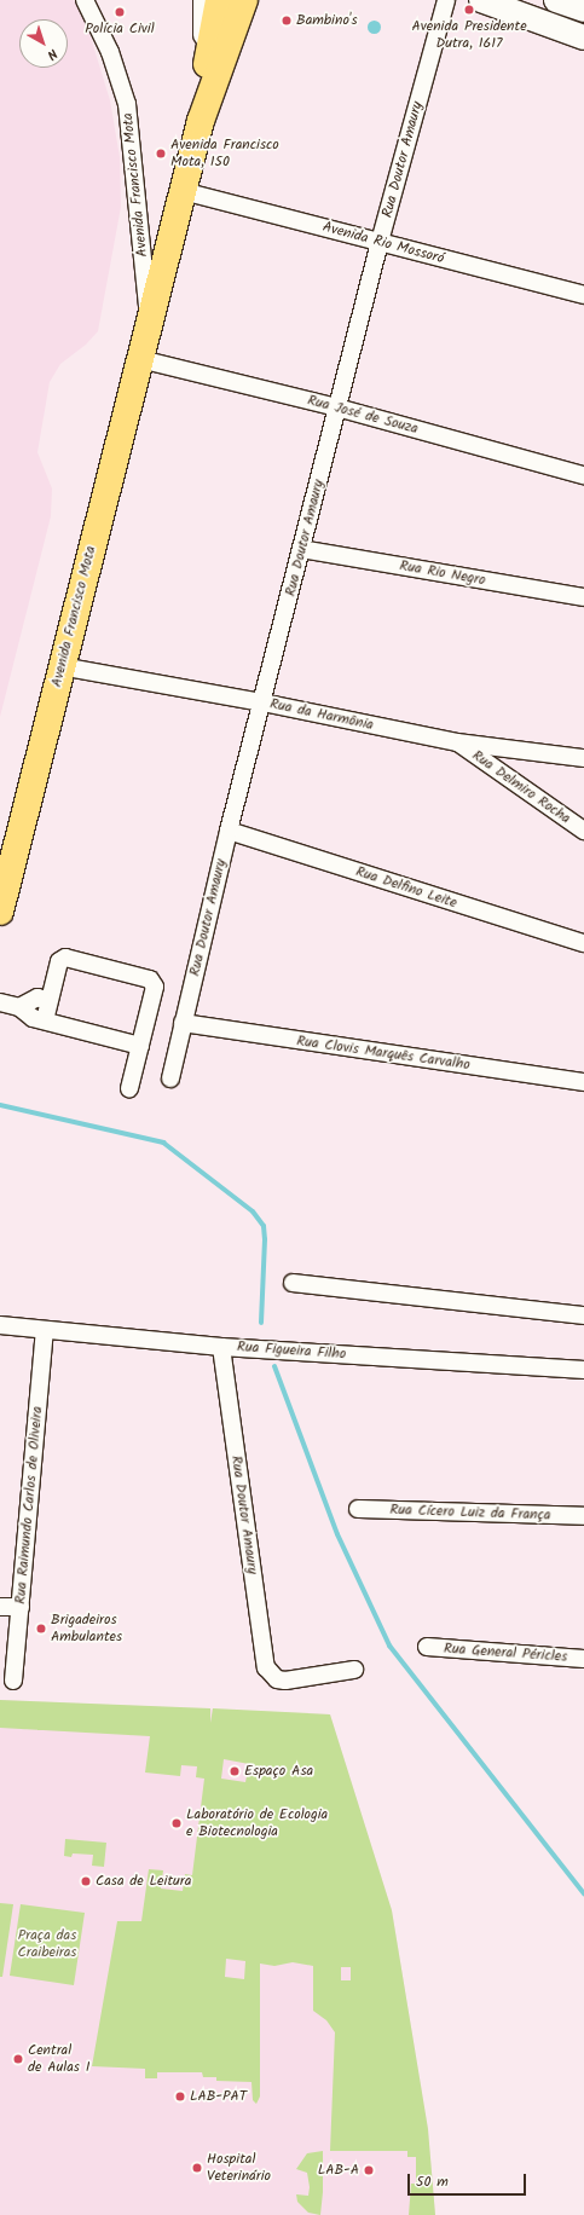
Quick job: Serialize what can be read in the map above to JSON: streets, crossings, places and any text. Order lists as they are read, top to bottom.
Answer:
{
  "streets": {
    "main road": ["Avenida Francisco Mota"],
    "street": [
      "Rua Doutor Amaury",
      "Avenida Rio Mossoró",
      "Rua José de Souza",
      "Rua Rio Negro",
      "Rua da Harmônia",
      "Rua Delmiro Rocha",
      "Rua Delfino Leite",
      "Rua Clovis Marquês Carvalho",
      "Rua Figueira Filho",
      "Rua Raimundo Carlos de Oliveira",
      "Rua Cícero Luiz da França",
      "Rua General Péricles"
    ]
  },
  "crossings": [
    ["Rua Doutor Amaury", "Avenida Rio Mossoró"],
    ["Rua Doutor Amaury", "Rua José de Souza"],
    ["Rua Doutor Amaury", "Rua Rio Negro"],
    ["Rua Doutor Amaury", "Rua da Harmônia"],
    ["Rua Doutor Amaury", "Rua Delfino Leite"],
    ["Rua Doutor Amaury", "Rua Clovis Marquês Carvalho"],
    ["Rua Doutor Amaury", "Rua Figueira Filho"],
    ["Avenida Francisco Mota", "Avenida Rio Mossoró"],
    ["Avenida Francisco Mota", "Rua José de Souza"],
    ["Avenida Francisco Mota", "Rua da Harmônia"],
    ["Rua da Harmônia", "Rua Delmiro Rocha"],
    ["Rua Figueira Filho", "Rua Raimundo Carlos de Oliveira"]
  ],
  "parks": ["Praça das Craibeiras"],
  "places": [
    "Avenida Presidente Dutra, 1617",
    "Polícia Civil",
    "Bambino's",
    "Avenida Francisco Mota, 150",
    "Brigadeiros Ambulantes",
    "Espaço Asa",
    "Laboratório de Ecologia e Biotecnologia",
    "Casa de Leitura",
    "Central de Aulas I",
    "LAB-PAT",
    "Hospital Veterinário",
    "LAB-A"
  ],
  "scale_bar": "50 m",
  "north": "bottom right"
}
